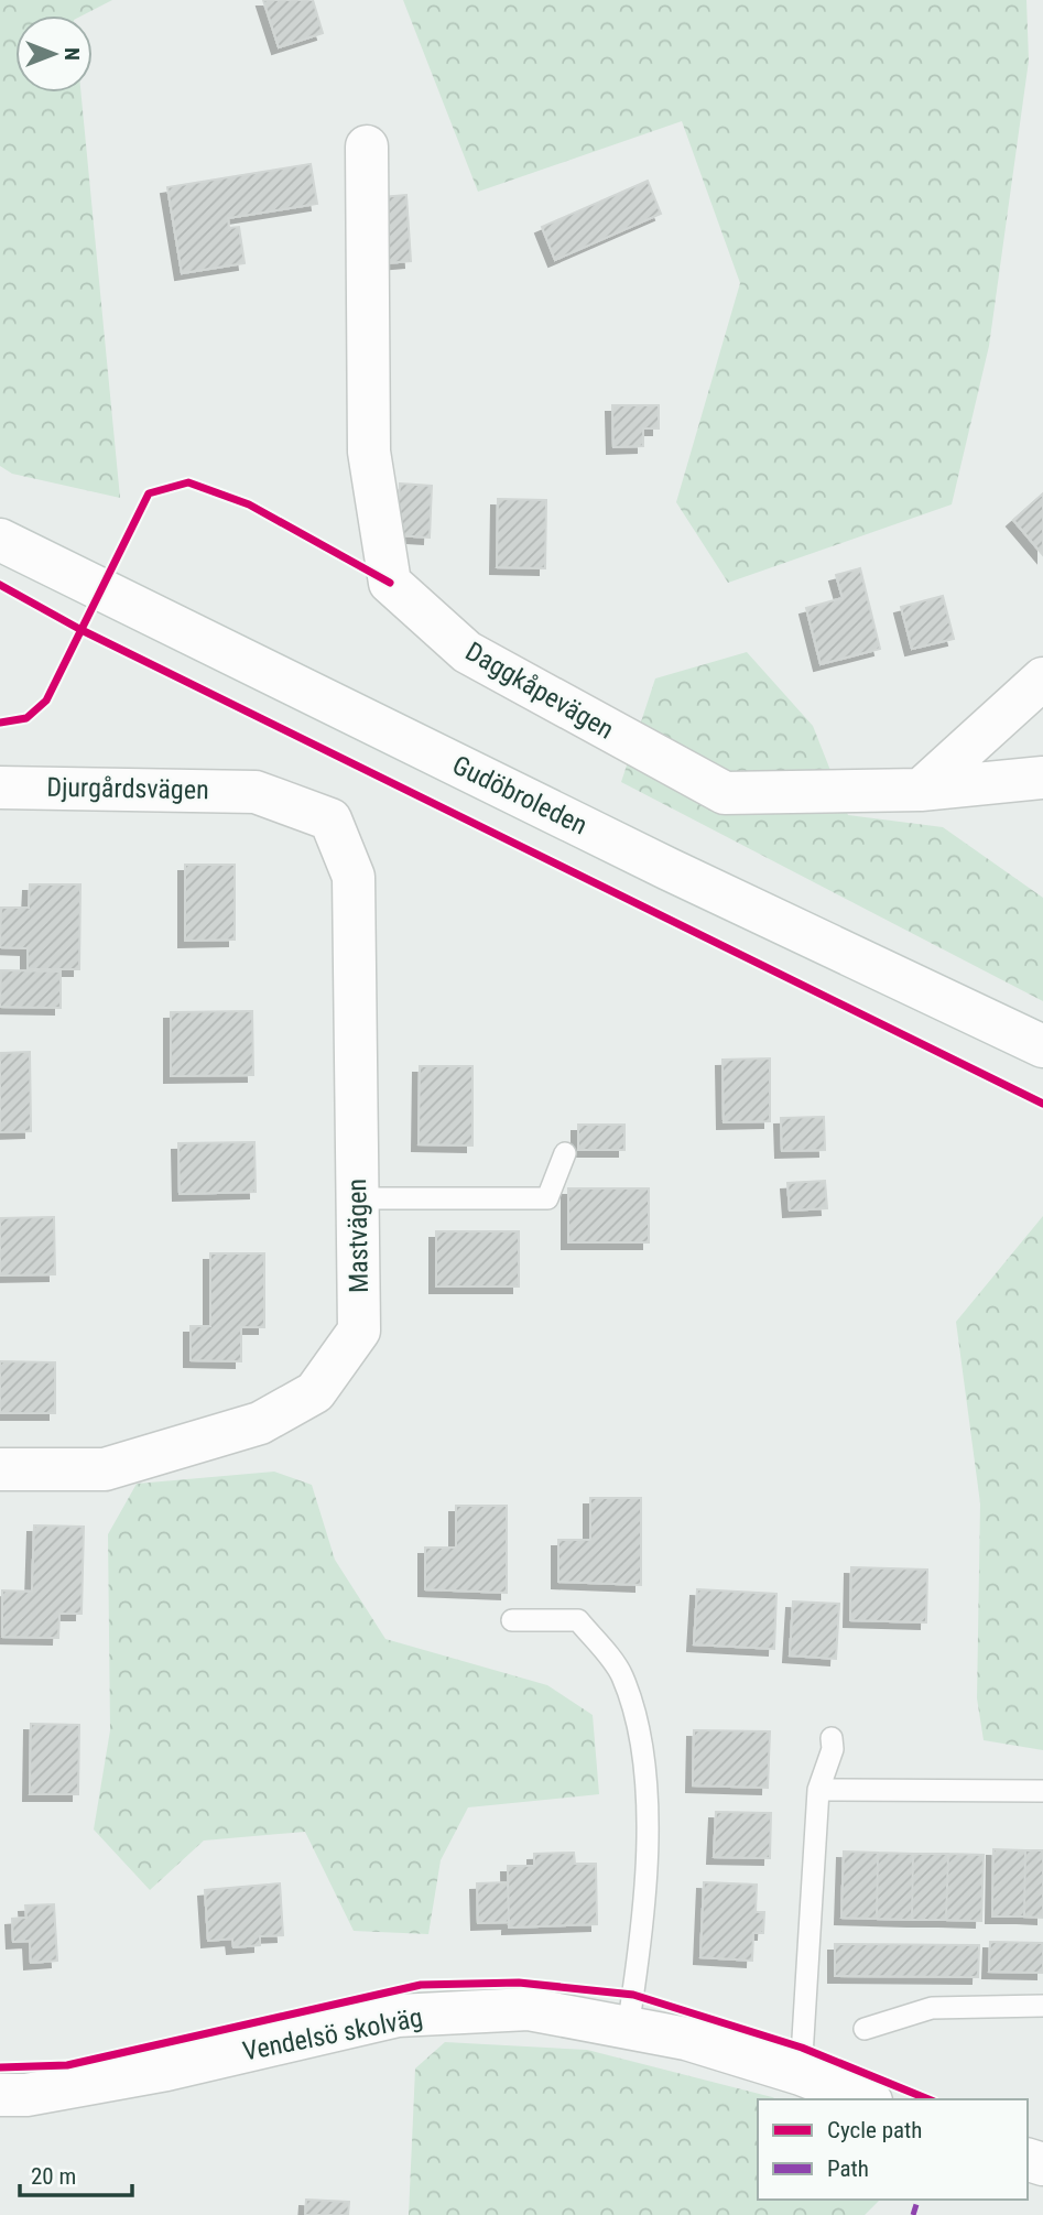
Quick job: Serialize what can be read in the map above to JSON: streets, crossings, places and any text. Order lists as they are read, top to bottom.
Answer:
{
  "streets": {
    "street": [
      "Daggkåpevägen",
      "Djurgårdsvägen",
      "Gudöbroleden",
      "Mastvägen",
      "Vendelsö skolväg"
    ]
  },
  "crossings": [
    ["Djurgårdsvägen", "Mastvägen"]
  ],
  "legend": ["Cycle path", "Path"],
  "scale_bar": "20 m",
  "north": "right"
}
